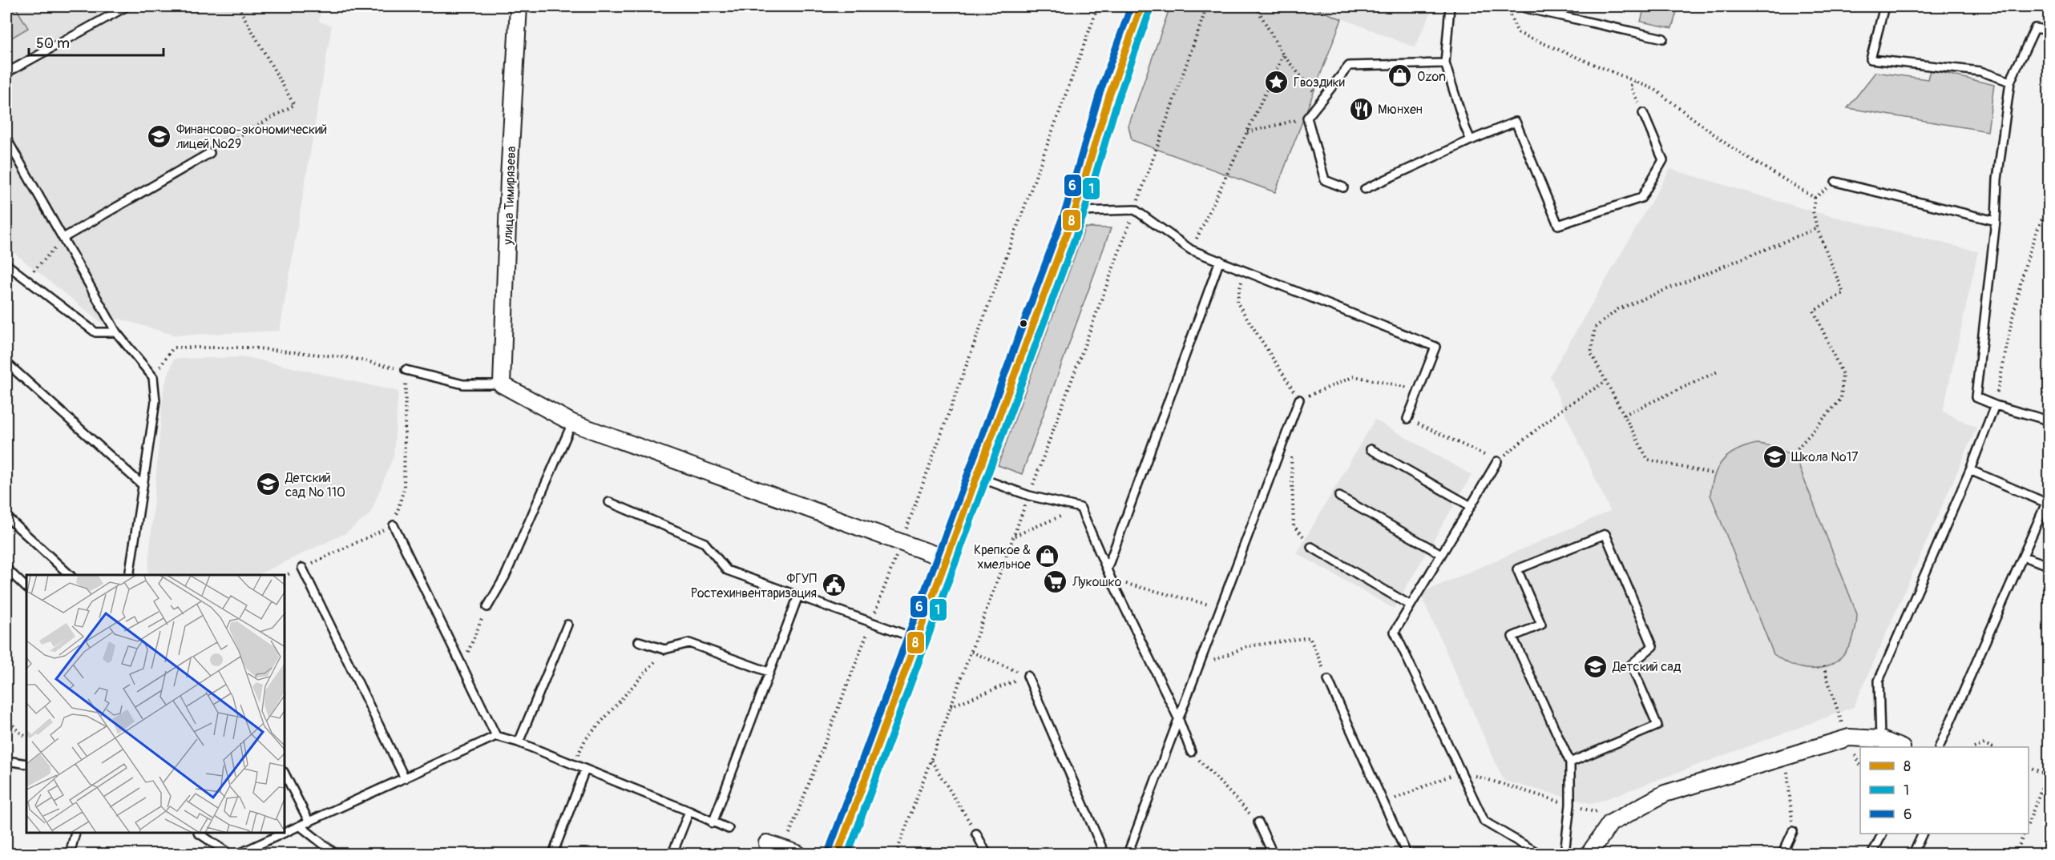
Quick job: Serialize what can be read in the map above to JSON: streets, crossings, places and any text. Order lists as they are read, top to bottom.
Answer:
{
  "streets": {
    "street": ["улица Тимирязева"]
  },
  "places": {
    "shop": ["Ozon", "Крепкое & хмельное"],
    "place": ["Гвоздики"],
    "restaurant": ["Мюнхен"],
    "school or university": [
      "Финансово-экономический лицей №29",
      "Школа №17",
      "Детский сад № 110",
      "Детский сад"
    ],
    "supermarket": ["Лукошко"],
    "public building": ["ФГУП Ростехинвентаризация"]
  },
  "lines": ["transit line 8", "transit line 6", "transit line 1"],
  "legend": ["8", "1", "6"],
  "scale_bar": "50 m"
}
